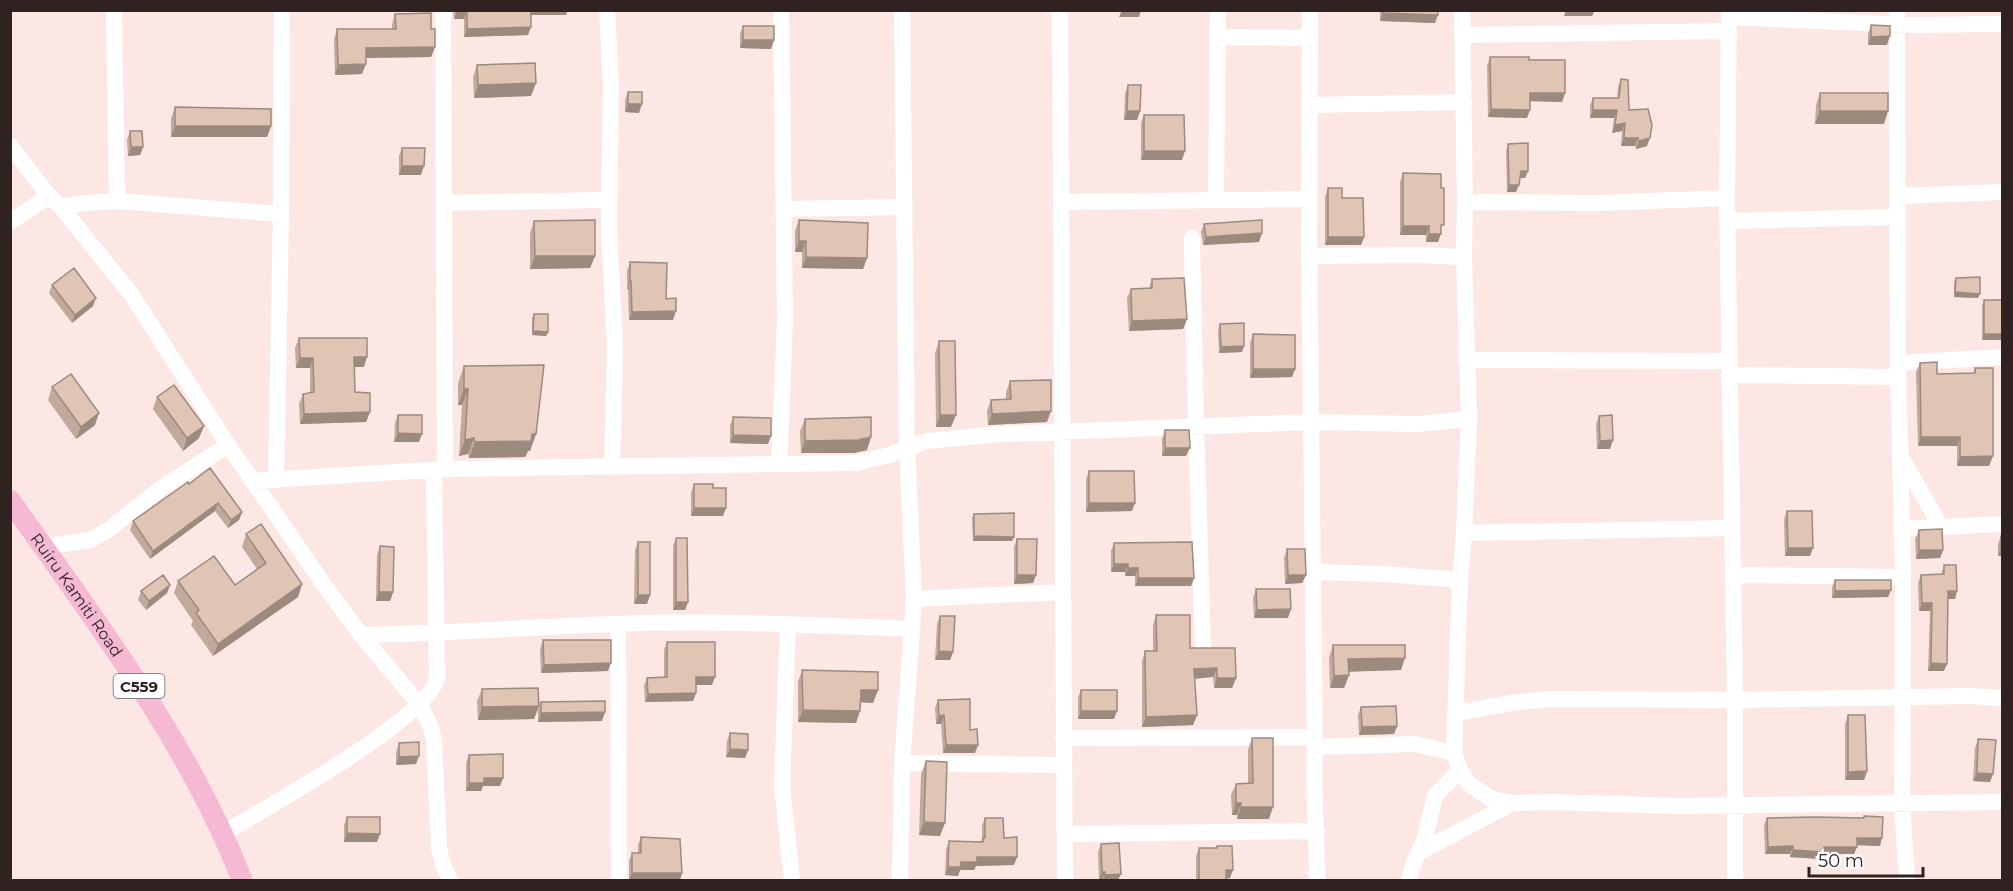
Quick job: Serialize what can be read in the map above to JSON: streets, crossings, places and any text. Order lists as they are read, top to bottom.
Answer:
{
  "streets": {
    "main road": ["Ruiru Kamiti Road", "C559"]
  },
  "scale_bar": "50 m"
}
